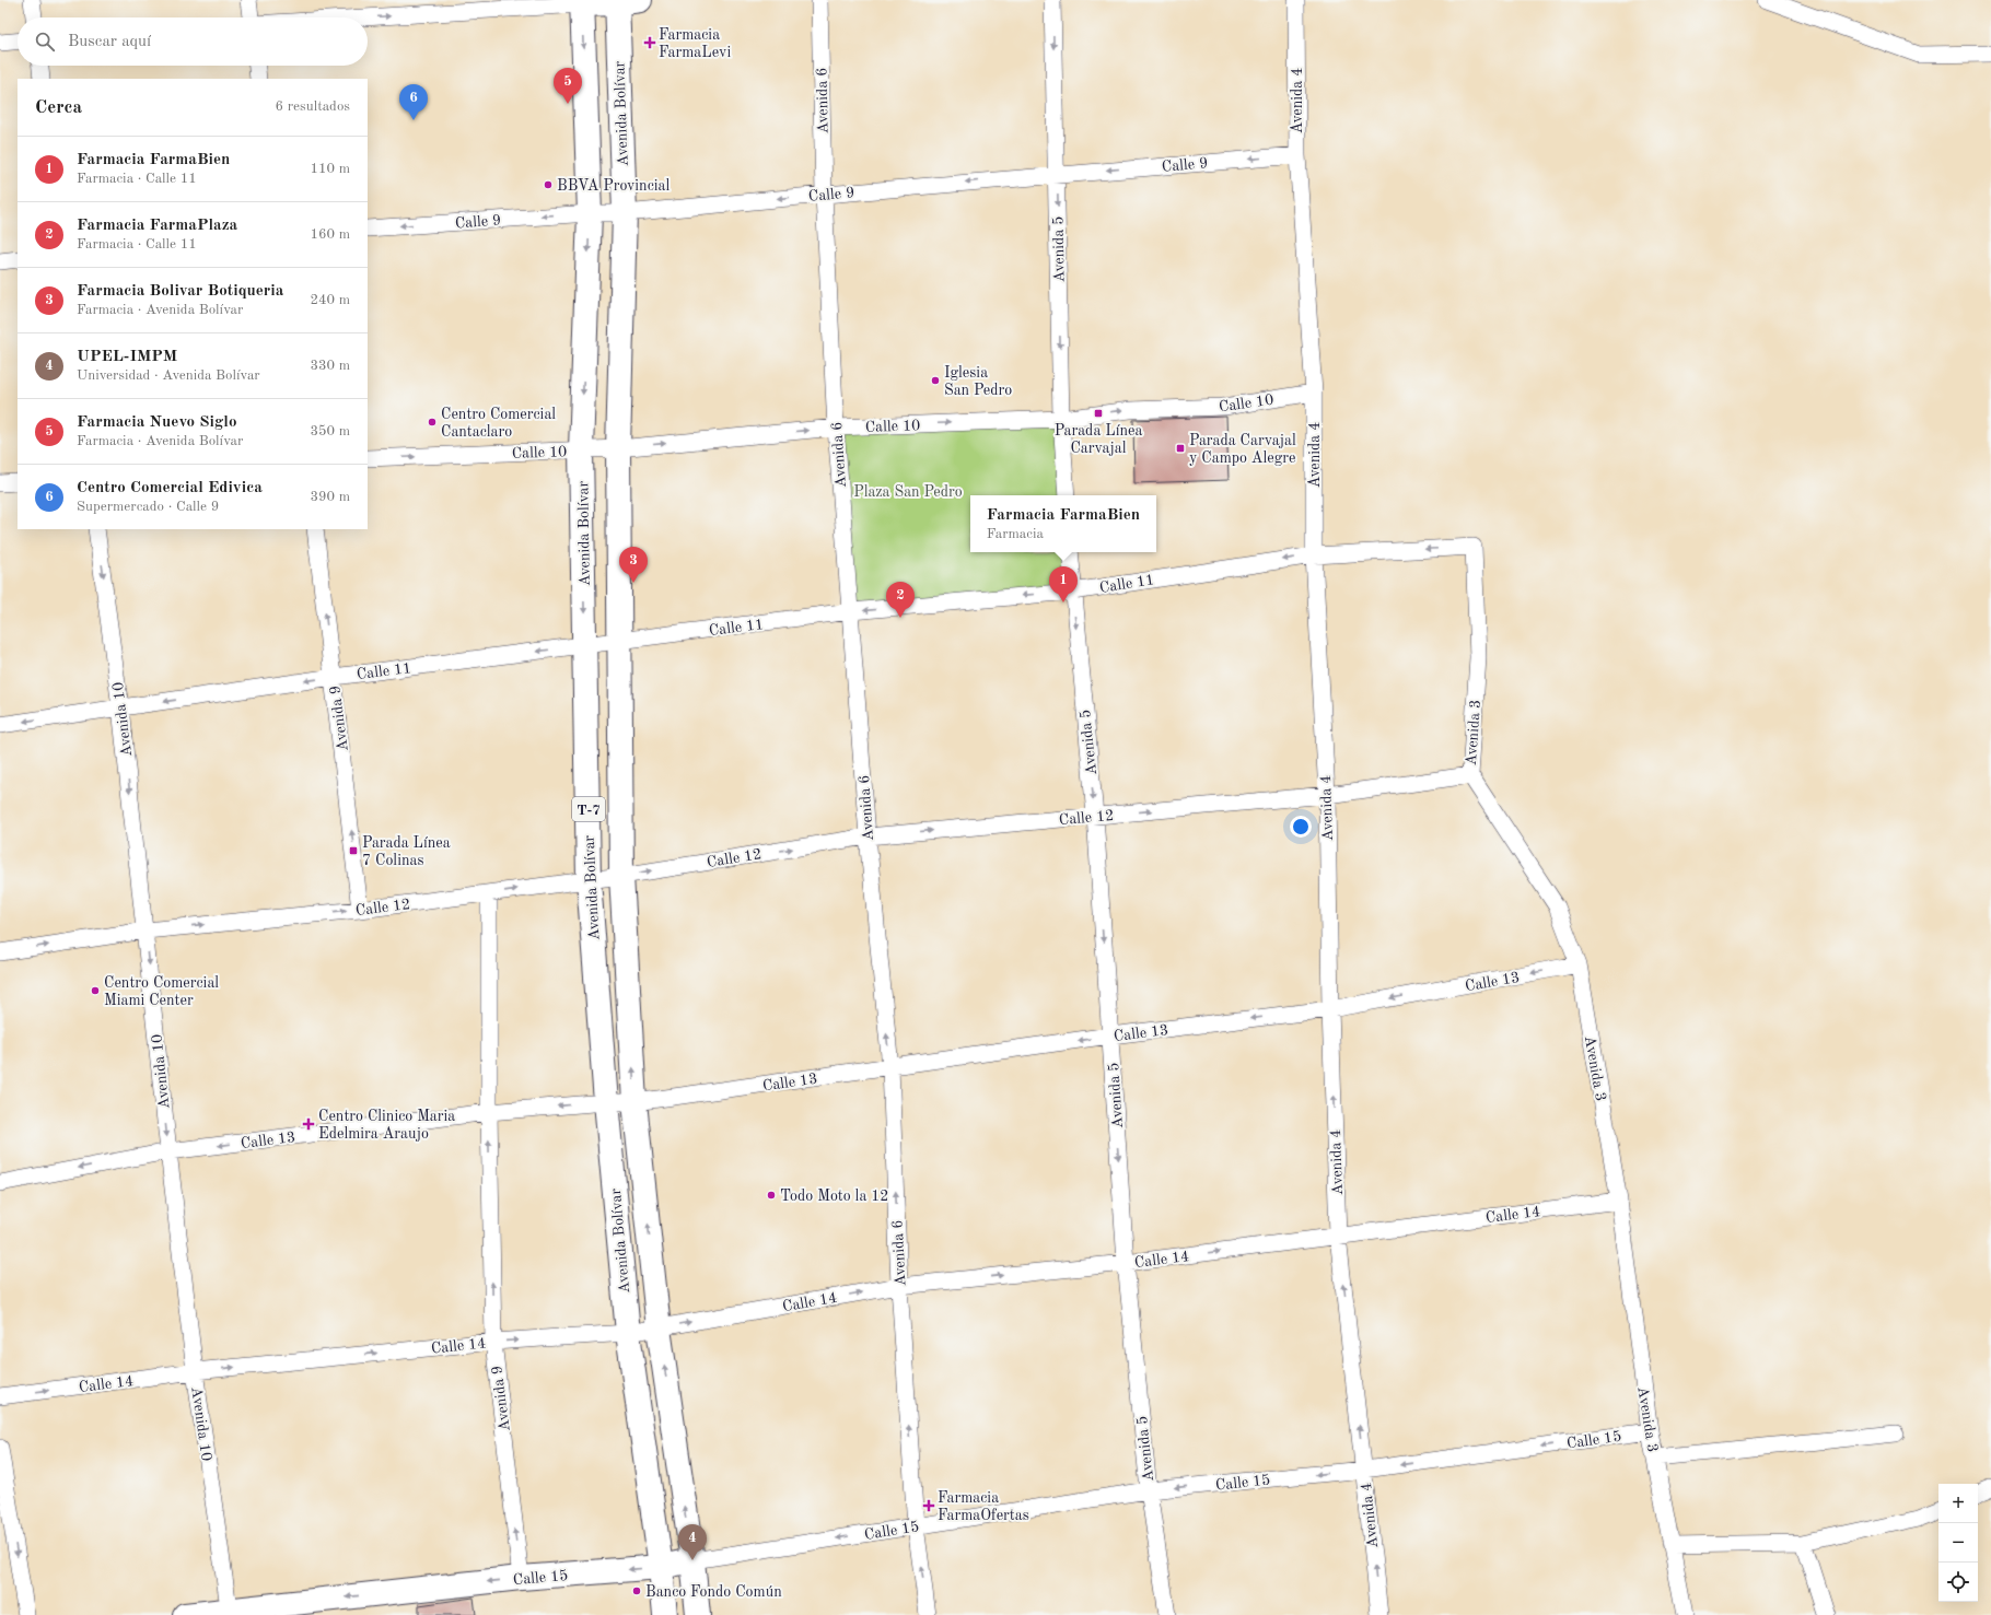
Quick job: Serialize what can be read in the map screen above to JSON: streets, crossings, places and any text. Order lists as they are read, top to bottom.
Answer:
{
  "streets": {
    "main road": ["Avenida Bolívar", "T-7", "Calle 15"],
    "street": [
      "Avenida 6",
      "Avenida 4",
      "Calle 9",
      "Avenida 5",
      "Calle 10",
      "Calle 11",
      "Avenida 9",
      "Avenida 10",
      "Avenida 3",
      "Calle 12",
      "Calle 13",
      "Calle 14"
    ]
  },
  "crossings": [
    ["Avenida 6", "Calle 9"],
    ["Avenida 6", "Calle 10"],
    ["Avenida 6", "Calle 11"],
    ["Avenida 6", "Calle 12"],
    ["Avenida 6", "Calle 13"],
    ["Avenida 6", "Calle 14"],
    ["Avenida 6", "Calle 15"],
    ["Avenida 4", "Calle 9"],
    ["Avenida 4", "Calle 10"],
    ["Avenida 4", "Calle 11"],
    ["Avenida 4", "Calle 12"],
    ["Avenida 4", "Calle 13"],
    ["Avenida 4", "Calle 14"],
    ["Avenida 4", "Calle 15"],
    ["Avenida Bolívar", "Calle 9"],
    ["Avenida Bolívar", "Calle 10"],
    ["Avenida Bolívar", "Calle 11"],
    ["Avenida Bolívar", "Calle 12"],
    ["Avenida Bolívar", "Calle 13"],
    ["Avenida Bolívar", "Calle 14"],
    ["Avenida Bolívar", "Calle 15"],
    ["Calle 9", "Avenida 5"],
    ["Avenida 5", "Calle 10"],
    ["Avenida 5", "Calle 11"],
    ["Avenida 5", "Calle 12"],
    ["Avenida 5", "Calle 13"],
    ["Avenida 5", "Calle 14"],
    ["Avenida 5", "Calle 15"],
    ["Calle 11", "Avenida 9"],
    ["Calle 11", "Avenida 10"],
    ["Calle 11", "Avenida 3"],
    ["Avenida 9", "Calle 12"],
    ["Avenida 9", "Calle 13"],
    ["Avenida 9", "Calle 14"],
    ["Avenida 9", "Calle 15"],
    ["Avenida 10", "Calle 12"],
    ["Avenida 10", "Calle 13"],
    ["Avenida 10", "Calle 14"],
    ["Avenida 10", "Calle 15"],
    ["Avenida 3", "Calle 12"],
    ["Avenida 3", "Calle 13"],
    ["Avenida 3", "Calle 14"],
    ["Avenida 3", "Calle 15"]
  ],
  "one_way": [
    "Avenida 6",
    "Avenida 4",
    "Calle 9",
    "Avenida 5",
    "Calle 10",
    "Calle 11",
    "Avenida 9",
    "Avenida 10",
    "Calle 12",
    "Calle 13",
    "Calle 14",
    "Calle 15"
  ],
  "parks": ["Plaza San Pedro"],
  "places": {
    "health": ["Farmacia FarmaLevi", "Centro Clinico Maria Edelmira Araujo", "Farmacia FarmaOfertas"],
    "other": [
      "BBVA Provincial",
      "Iglesia San Pedro",
      "Centro Comercial Cantaclaro",
      "Centro Comercial Miami Center",
      "Todo Moto la 12",
      "Banco Fondo Común"
    ],
    "transit": ["Parada Línea Carvajal", "Parada Carvajal y Campo Alegre", "Parada Línea 7 Colinas"]
  },
  "page": {
    "search": "Buscar aquí",
    "pins": [
      "5",
      "6",
      "3",
      "1",
      "2",
      "4"
    ],
    "heading": ["Cerca", "6 resultados"],
    "list": [
      {
        "mark": "1",
        "name": "Farmacia FarmaBien",
        "note": "Farmacia · Calle 11",
        "value": "110 m"
      },
      {
        "mark": "2",
        "name": "Farmacia FarmaPlaza",
        "note": "Farmacia · Calle 11",
        "value": "160 m"
      },
      {
        "mark": "3",
        "name": "Farmacia Bolivar Botiqueria",
        "note": "Farmacia · Avenida Bolívar",
        "value": "240 m"
      },
      {
        "mark": "4",
        "name": "UPEL-IMPM",
        "note": "Universidad · Avenida Bolívar",
        "value": "330 m"
      },
      {
        "mark": "5",
        "name": "Farmacia Nuevo Siglo",
        "note": "Farmacia · Avenida Bolívar",
        "value": "350 m"
      },
      {
        "mark": "6",
        "name": "Centro Comercial Edivica",
        "note": "Supermercado · Calle 9",
        "value": "390 m"
      }
    ],
    "popup": ["Farmacia FarmaBien", "Farmacia"],
    "map_buttons": ["+", "−"]
  }
}
